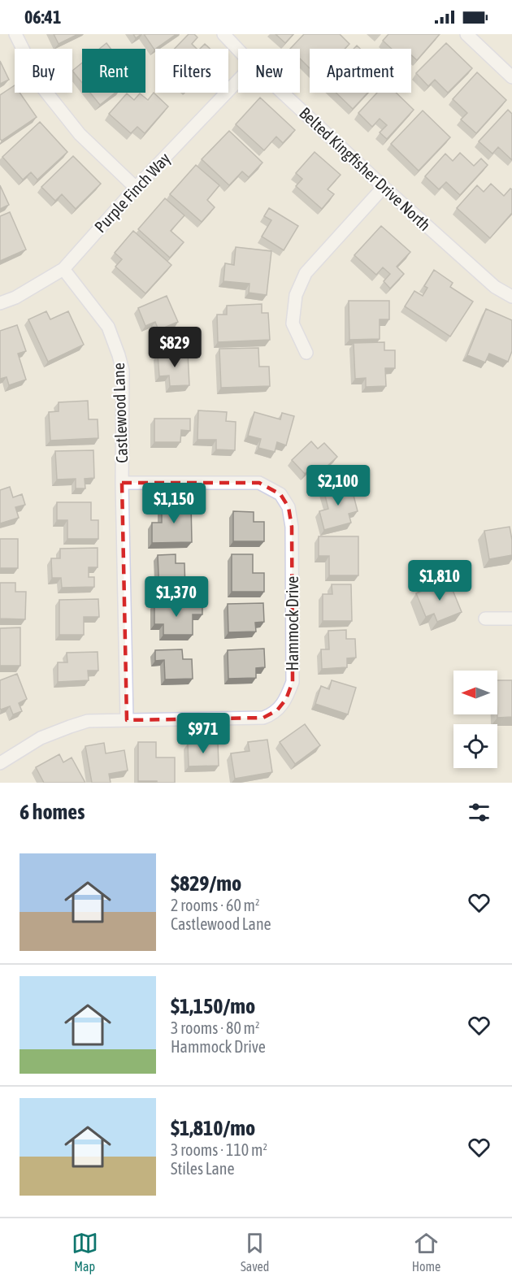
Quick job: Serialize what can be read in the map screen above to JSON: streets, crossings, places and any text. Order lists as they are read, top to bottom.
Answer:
{
  "streets": {
    "street": [
      "Belted Kingfisher Drive North",
      "Purple Finch Way",
      "Castlewood Lane",
      "Hammock Drive"
    ]
  },
  "crossings": [
    ["Purple Finch Way", "Castlewood Lane"],
    ["Castlewood Lane", "Hammock Drive"]
  ],
  "north": "left",
  "page": {
    "status": "06:41",
    "chip": [
      "Buy",
      "Rent",
      "Filters",
      "New",
      "Apartment"
    ],
    "price": [
      "$829",
      "$2,100",
      "$1,150",
      "$1,810",
      "$1,370",
      "$971"
    ],
    "heading": "6 homes",
    "list": [
      {
        "name": "$829/mo",
        "note": "2 rooms · 60 m² · Castlewood Lane"
      },
      {
        "name": "$1,150/mo",
        "note": "3 rooms · 80 m² · Hammock Drive"
      },
      {
        "name": "$1,810/mo",
        "note": "3 rooms · 110 m² · Stiles Lane"
      }
    ],
    "tabs": ["Map", "Saved", "Home"]
  }
}
